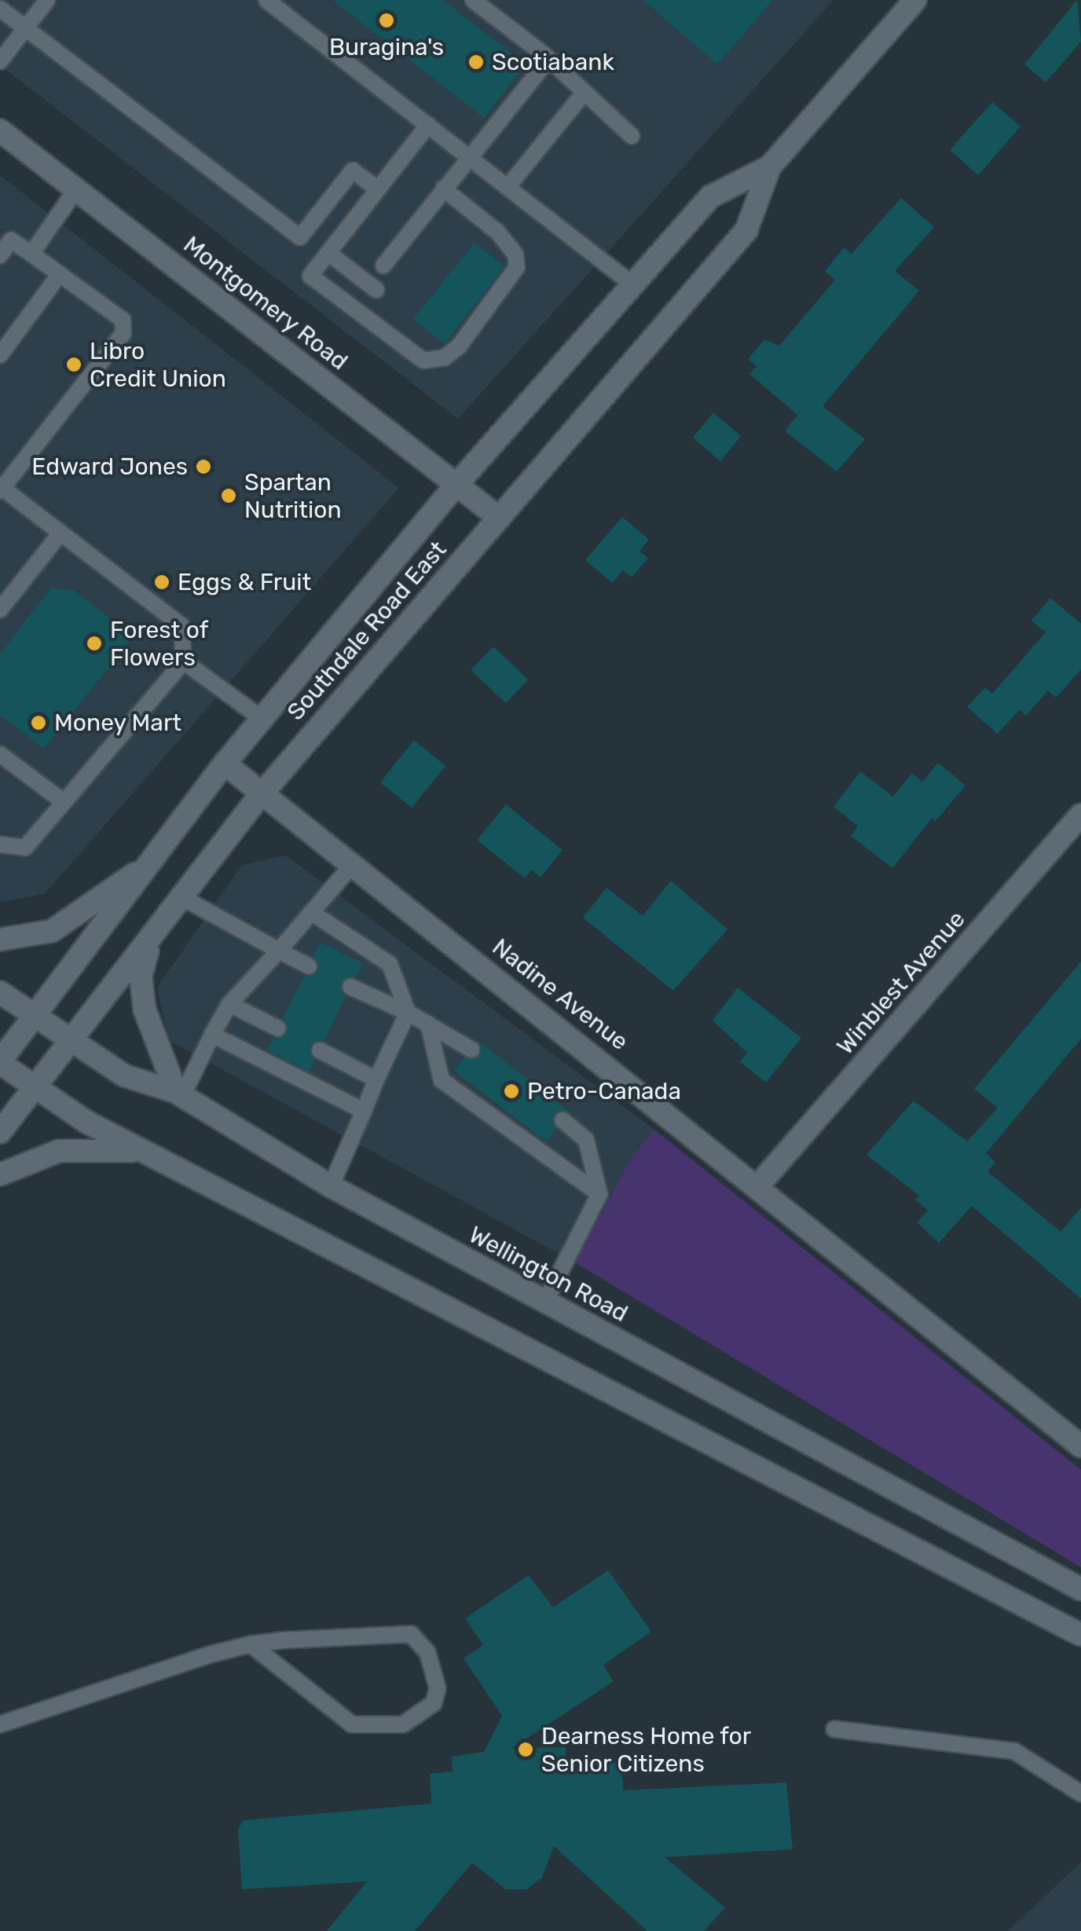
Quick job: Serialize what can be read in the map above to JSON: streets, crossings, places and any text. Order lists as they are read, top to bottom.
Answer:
{
  "streets": {
    "main road": [
      "Montgomery Road",
      "Southdale Road East",
      "Winblest Avenue",
      "Nadine Avenue",
      "Wellington Road"
    ]
  },
  "crossings": [
    ["Montgomery Road", "Southdale Road East"],
    ["Southdale Road East", "Nadine Avenue"],
    ["Southdale Road East", "Wellington Road"],
    ["Winblest Avenue", "Nadine Avenue"]
  ],
  "places": [
    "Buragina's",
    "Scotiabank",
    "Libro Credit Union",
    "Edward Jones",
    "Spartan Nutrition",
    "Eggs & Fruit",
    "Forest of Flowers",
    "Money Mart",
    "Petro-Canada",
    "Dearness Home for Senior Citizens"
  ]
}
